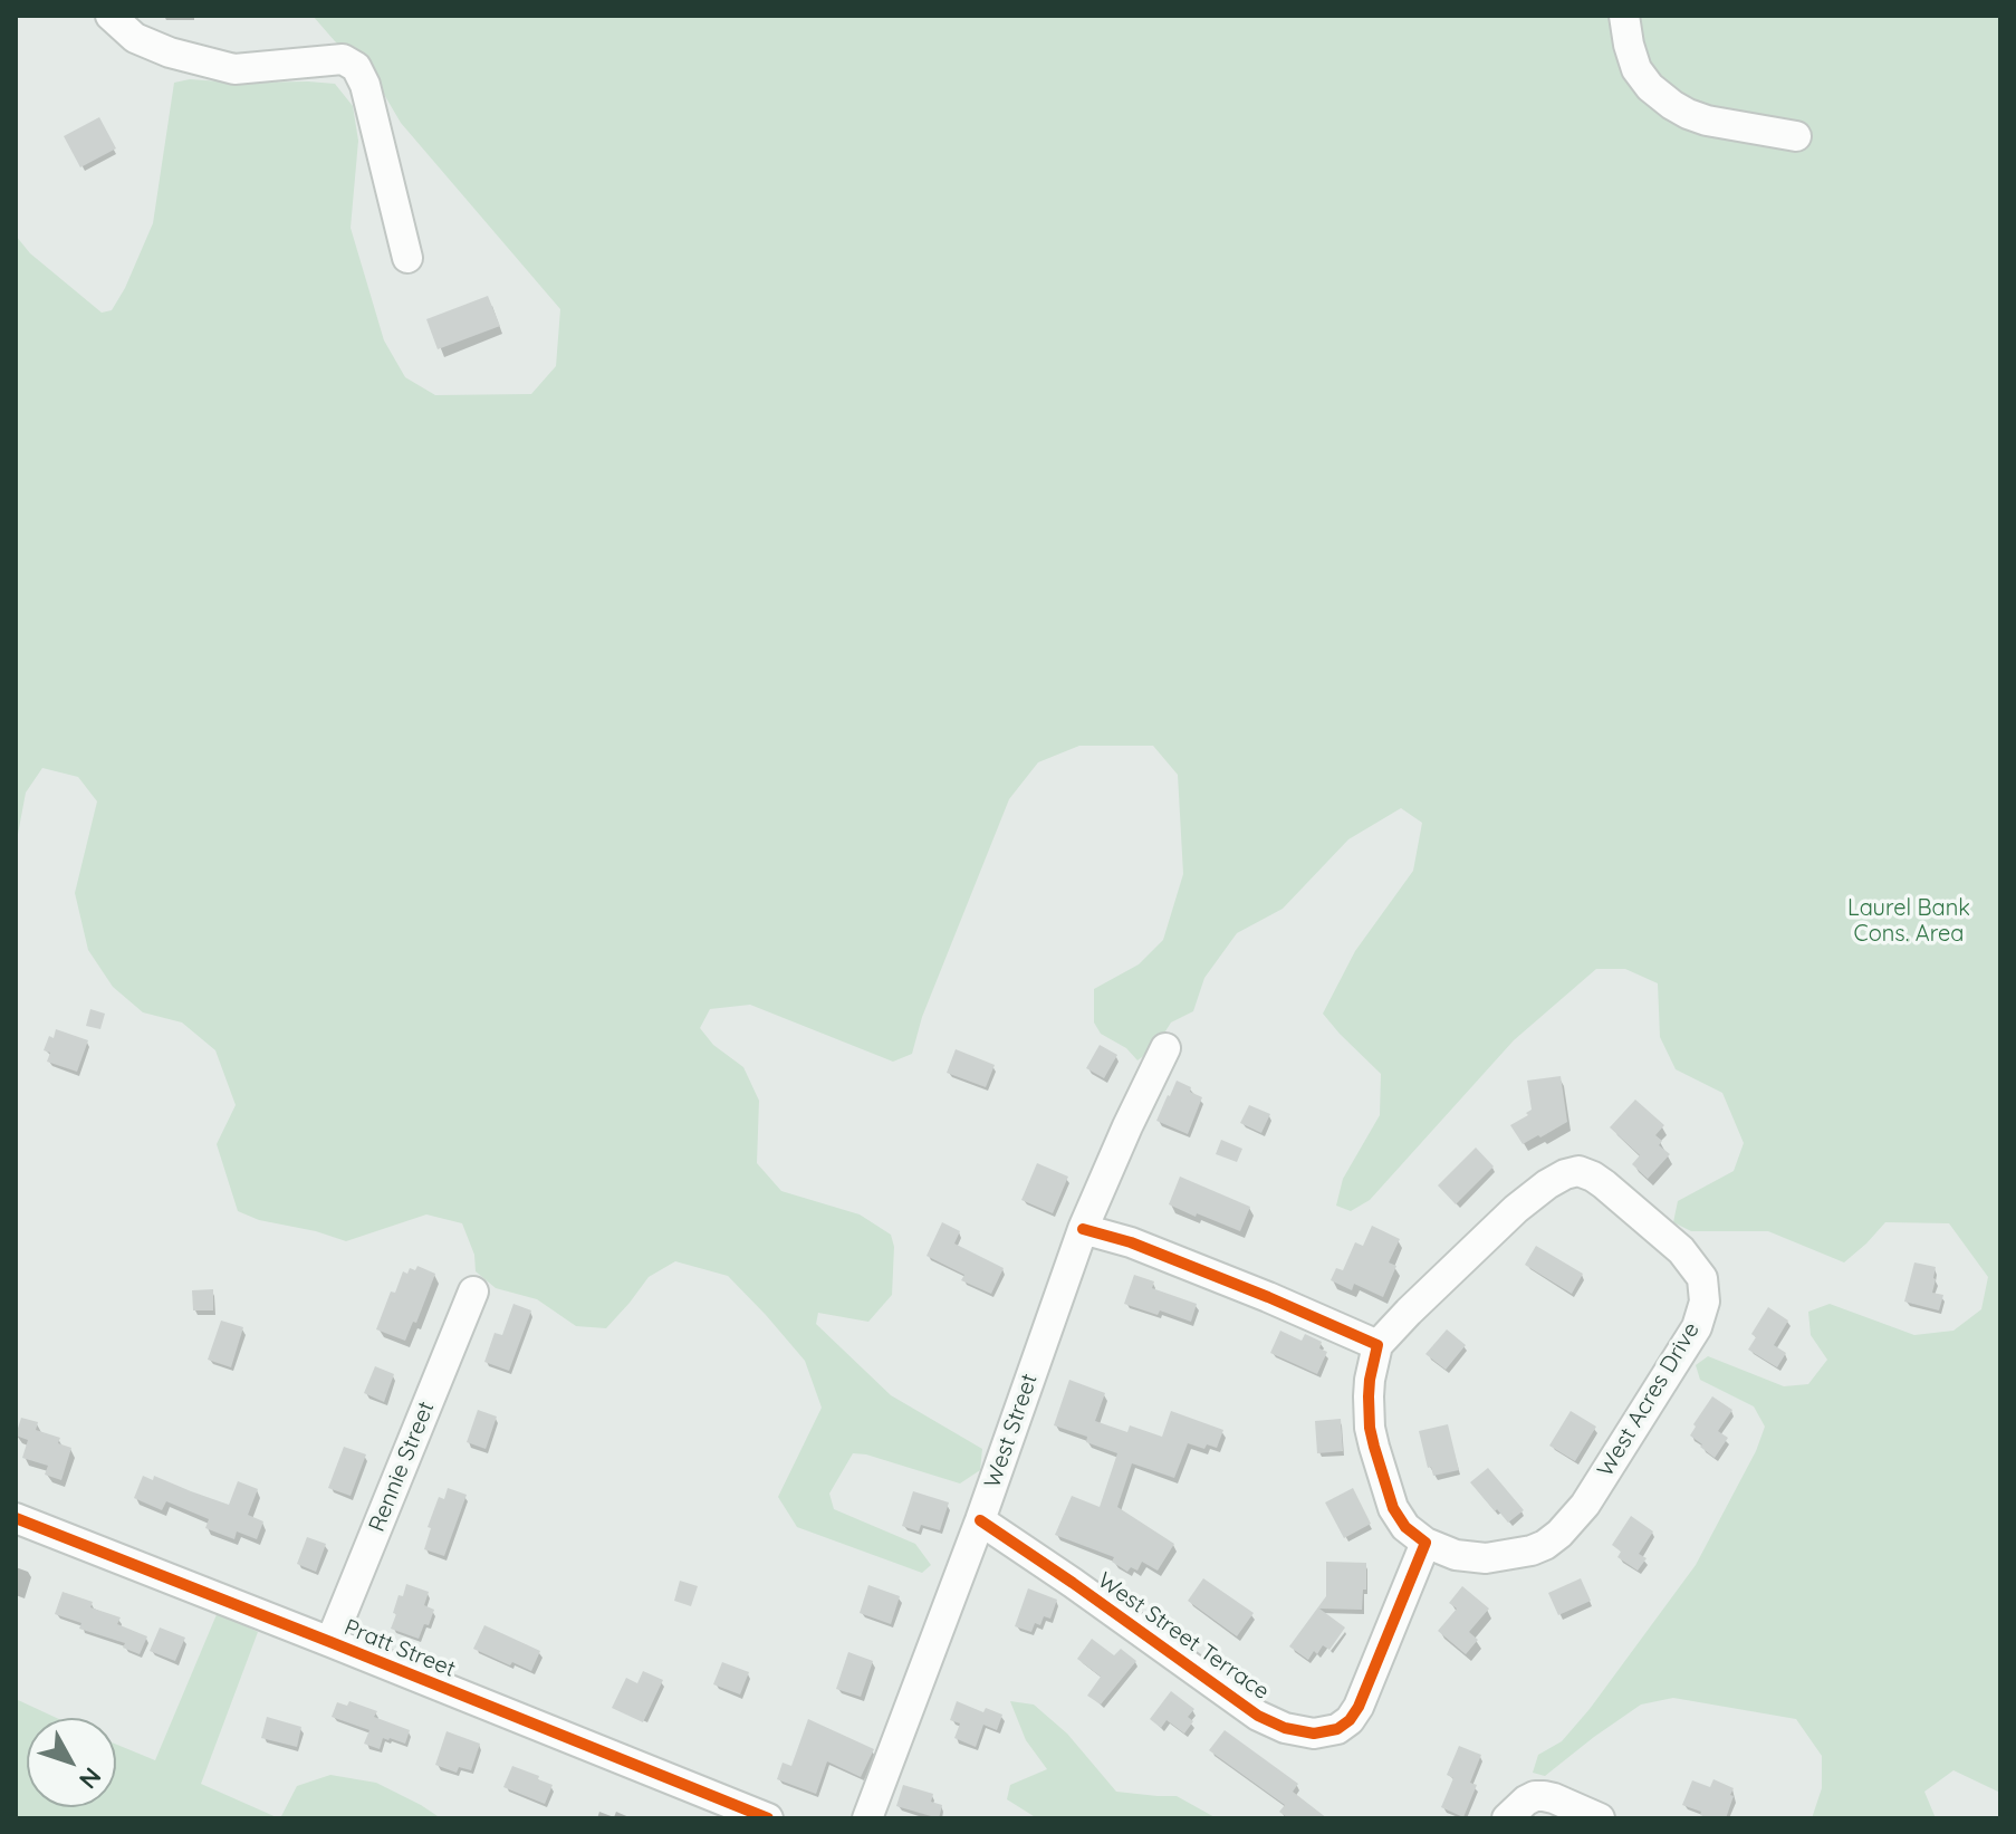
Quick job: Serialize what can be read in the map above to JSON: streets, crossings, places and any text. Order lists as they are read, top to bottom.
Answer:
{
  "streets": {
    "street": [
      "West Acres Drive",
      "West Street",
      "Rennie Street",
      "West Street Terrace",
      "Pratt Street"
    ]
  },
  "crossings": [
    ["West Acres Drive", "West Street Terrace"],
    ["West Street", "West Street Terrace"],
    ["Rennie Street", "Pratt Street"]
  ],
  "parks": ["Laurel Bank Cons. Area"],
  "north": "bottom right"
}
